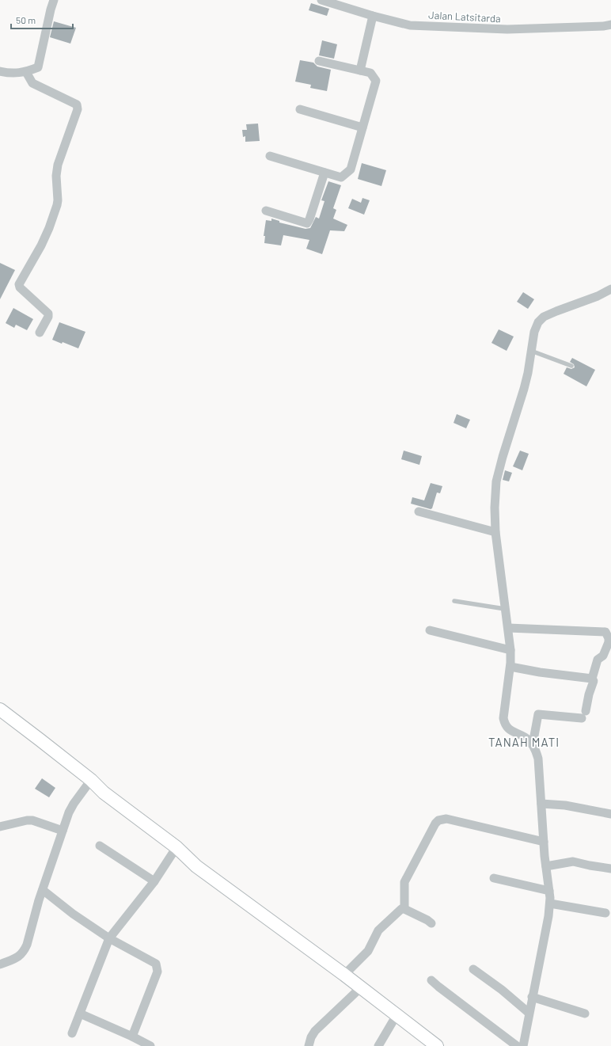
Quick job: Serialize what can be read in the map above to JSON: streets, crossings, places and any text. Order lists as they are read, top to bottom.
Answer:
{
  "streets": {
    "street": ["Jalan Latsitarda"]
  },
  "districts": ["TANAH MATI"],
  "scale_bar": "50 m"
}
